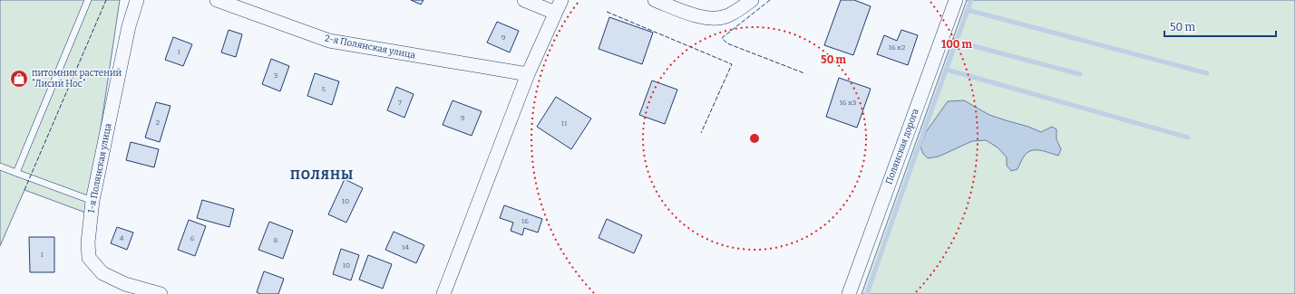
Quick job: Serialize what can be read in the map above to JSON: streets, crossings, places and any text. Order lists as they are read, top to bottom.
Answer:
{
  "streets": {
    "street": ["2-я Полянская улица", "Полянская дорога", "1-я Полянская улица"]
  },
  "districts": ["ПОЛЯНЫ"],
  "places": {
    "shop": ["питомник растений \"Лисий Нос\""]
  },
  "house_numbers": [
    "9",
    "16 к2",
    "1",
    "3",
    "5",
    "7",
    "16 к3",
    "9",
    "2",
    "11",
    "10",
    "16",
    "4",
    "6",
    "8",
    "14",
    "1",
    "10"
  ],
  "scale_bar": "50 m",
  "rings": ["100 m", "50 m"]
}
